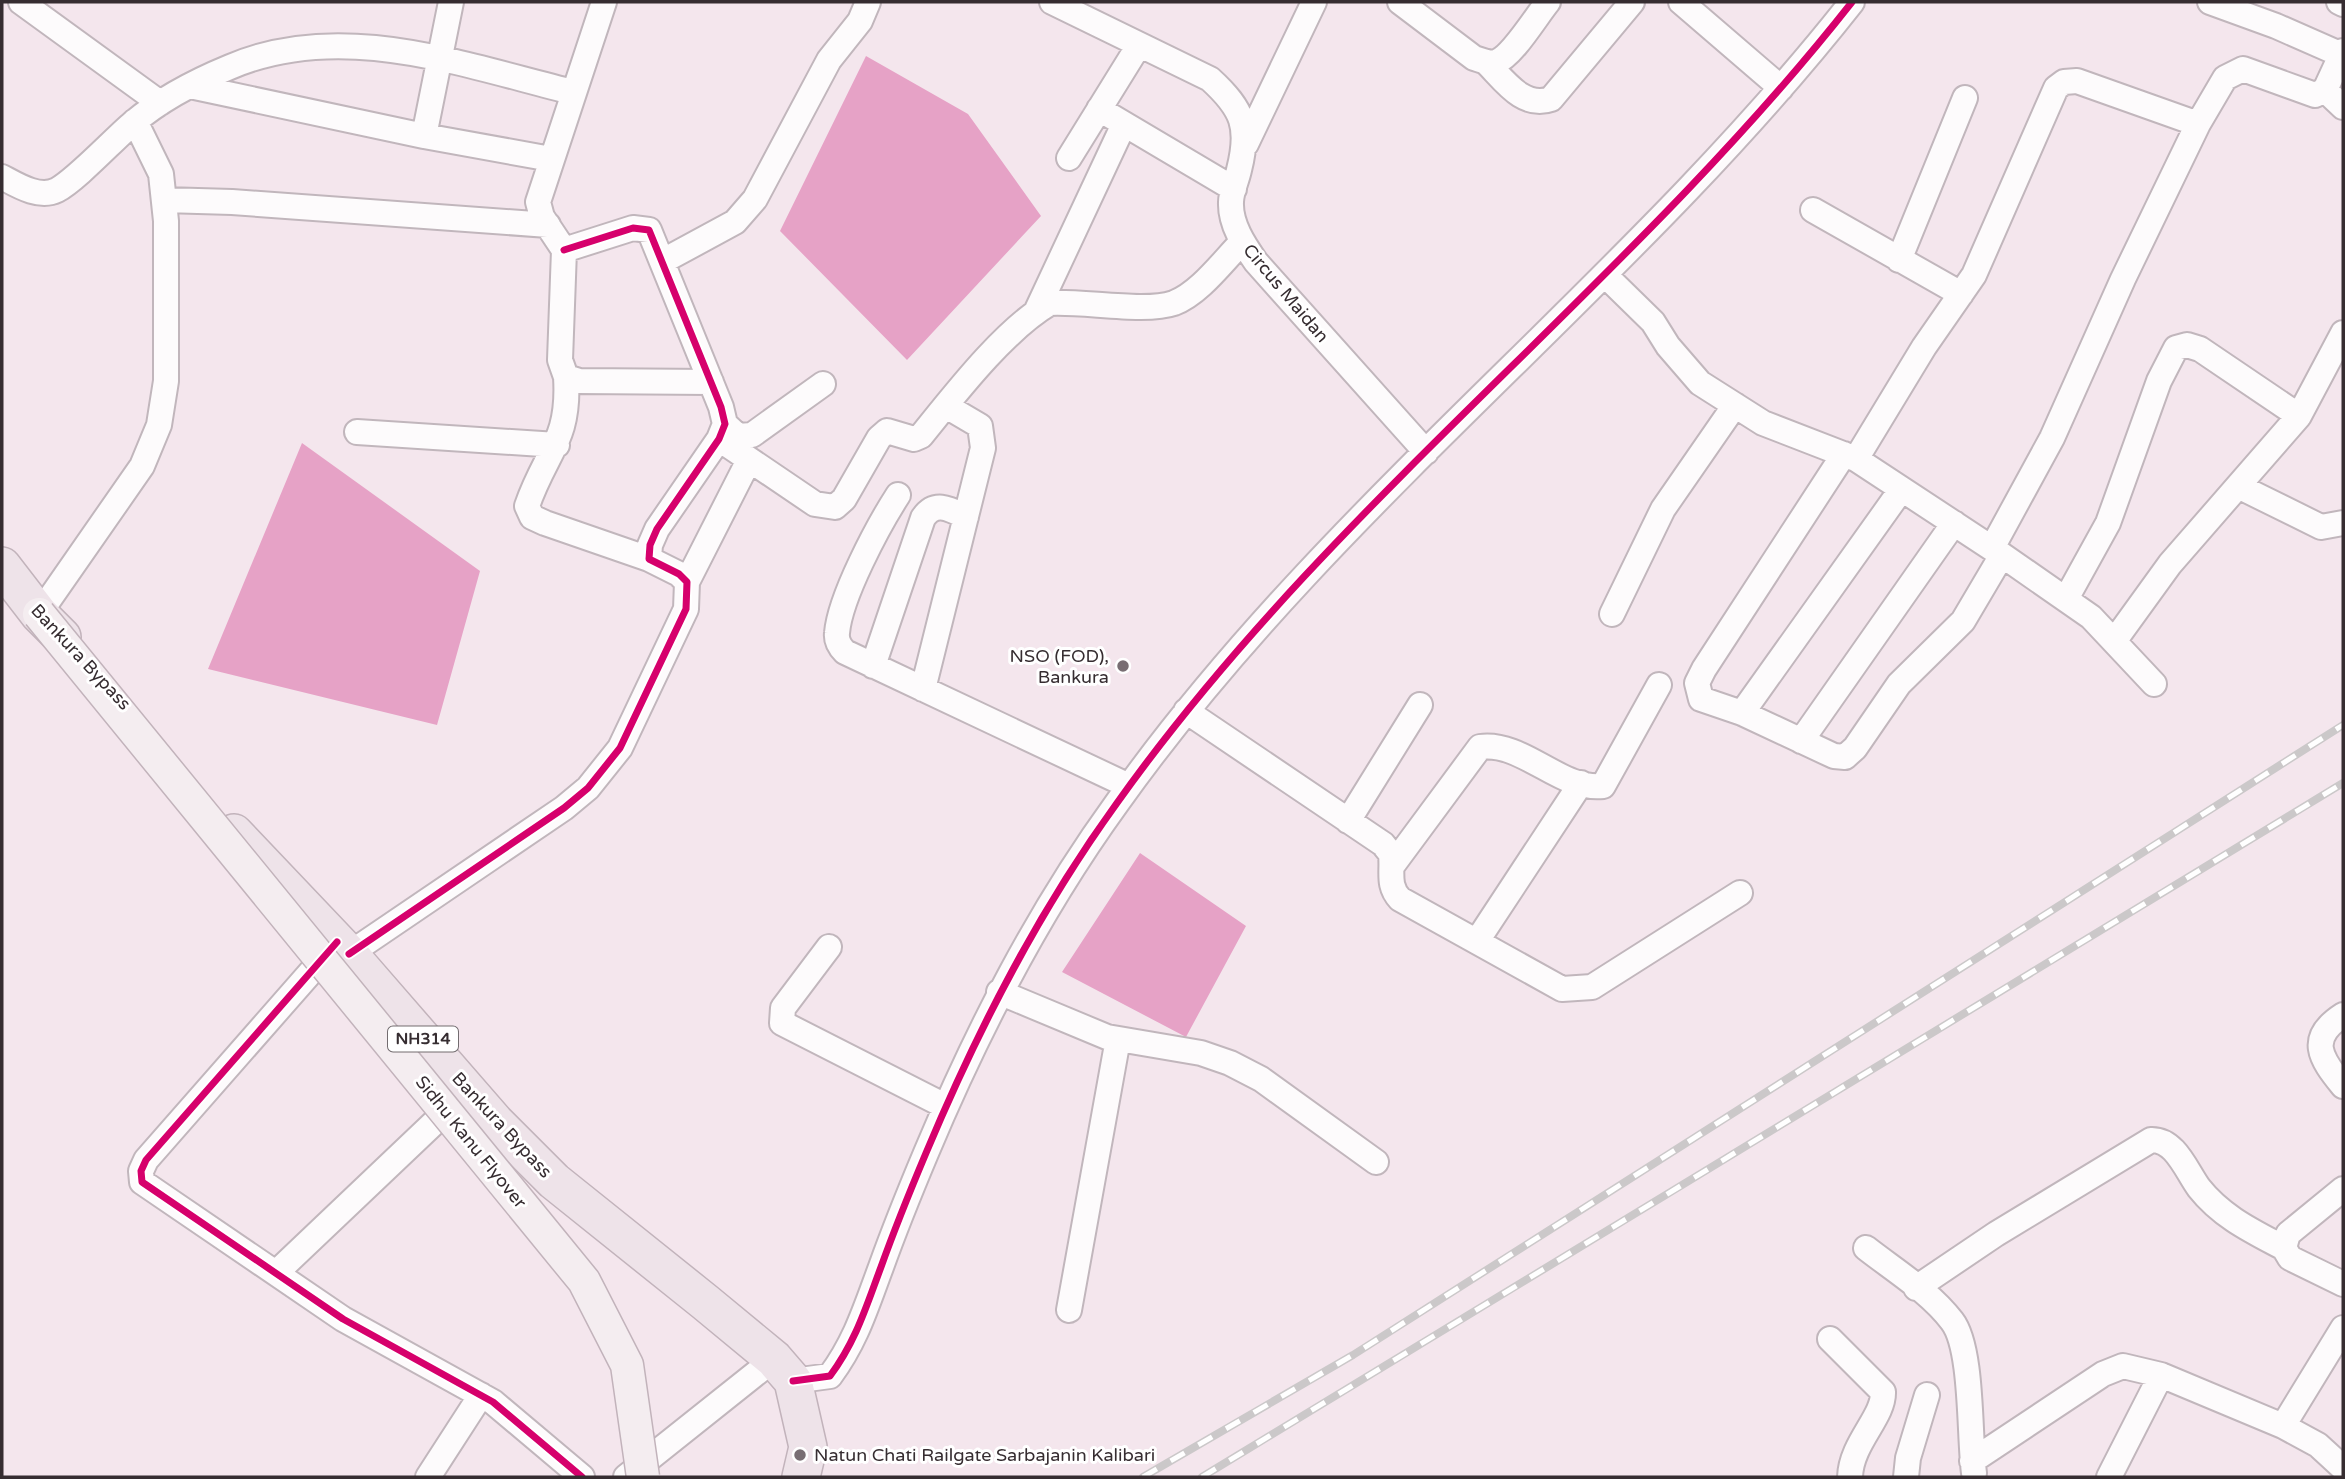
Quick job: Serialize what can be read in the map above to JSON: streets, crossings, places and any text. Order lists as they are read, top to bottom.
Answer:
{
  "streets": {
    "highway": ["Bankura Bypass", "NH314"],
    "main road": ["Sidhu Kanu Flyover"],
    "street": ["Circus Maidan"]
  },
  "crossings": [
    ["Bankura Bypass", "Sidhu Kanu Flyover"]
  ],
  "places": ["NSO (FOD), Bankura", "Natun Chati Railgate Sarbajanin Kalibari"]
}
